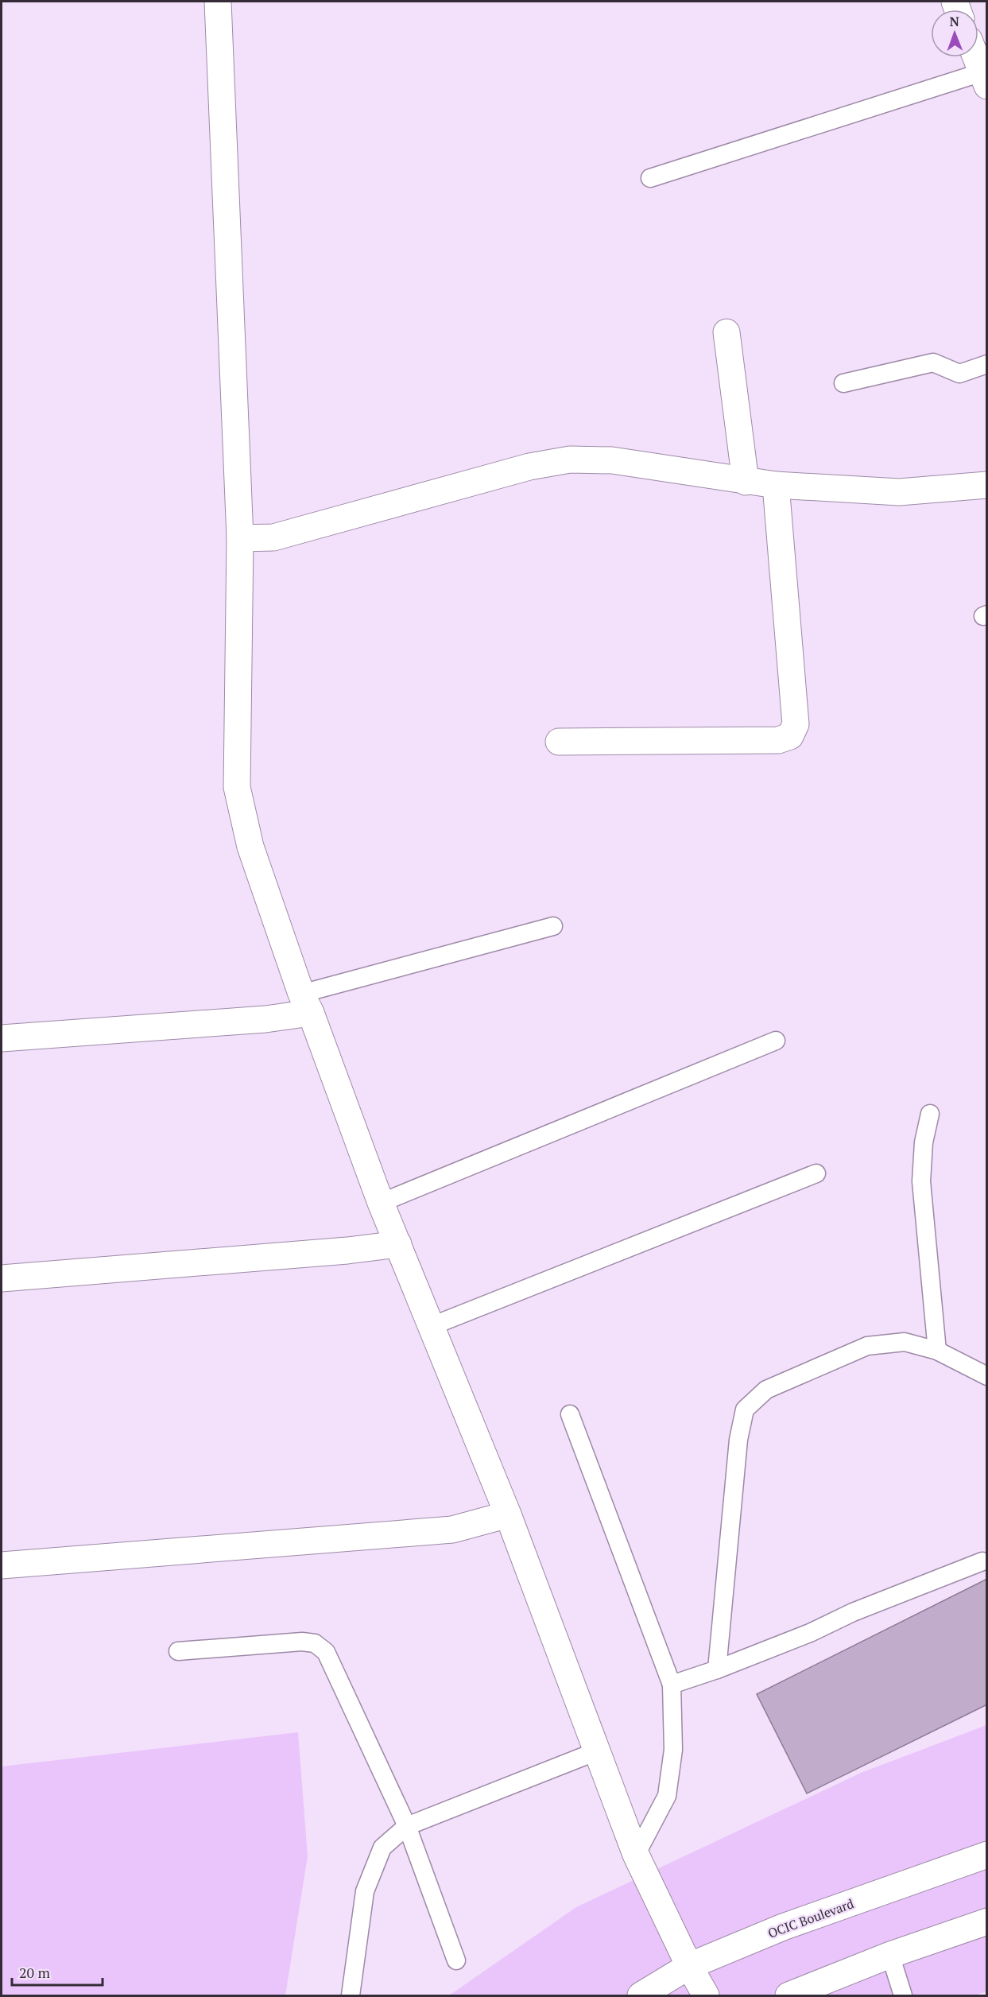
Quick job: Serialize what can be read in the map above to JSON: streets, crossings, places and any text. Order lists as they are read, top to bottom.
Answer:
{
  "streets": {
    "main road": ["OCIC Boulevard"]
  },
  "scale_bar": "20 m",
  "north": "top"
}
